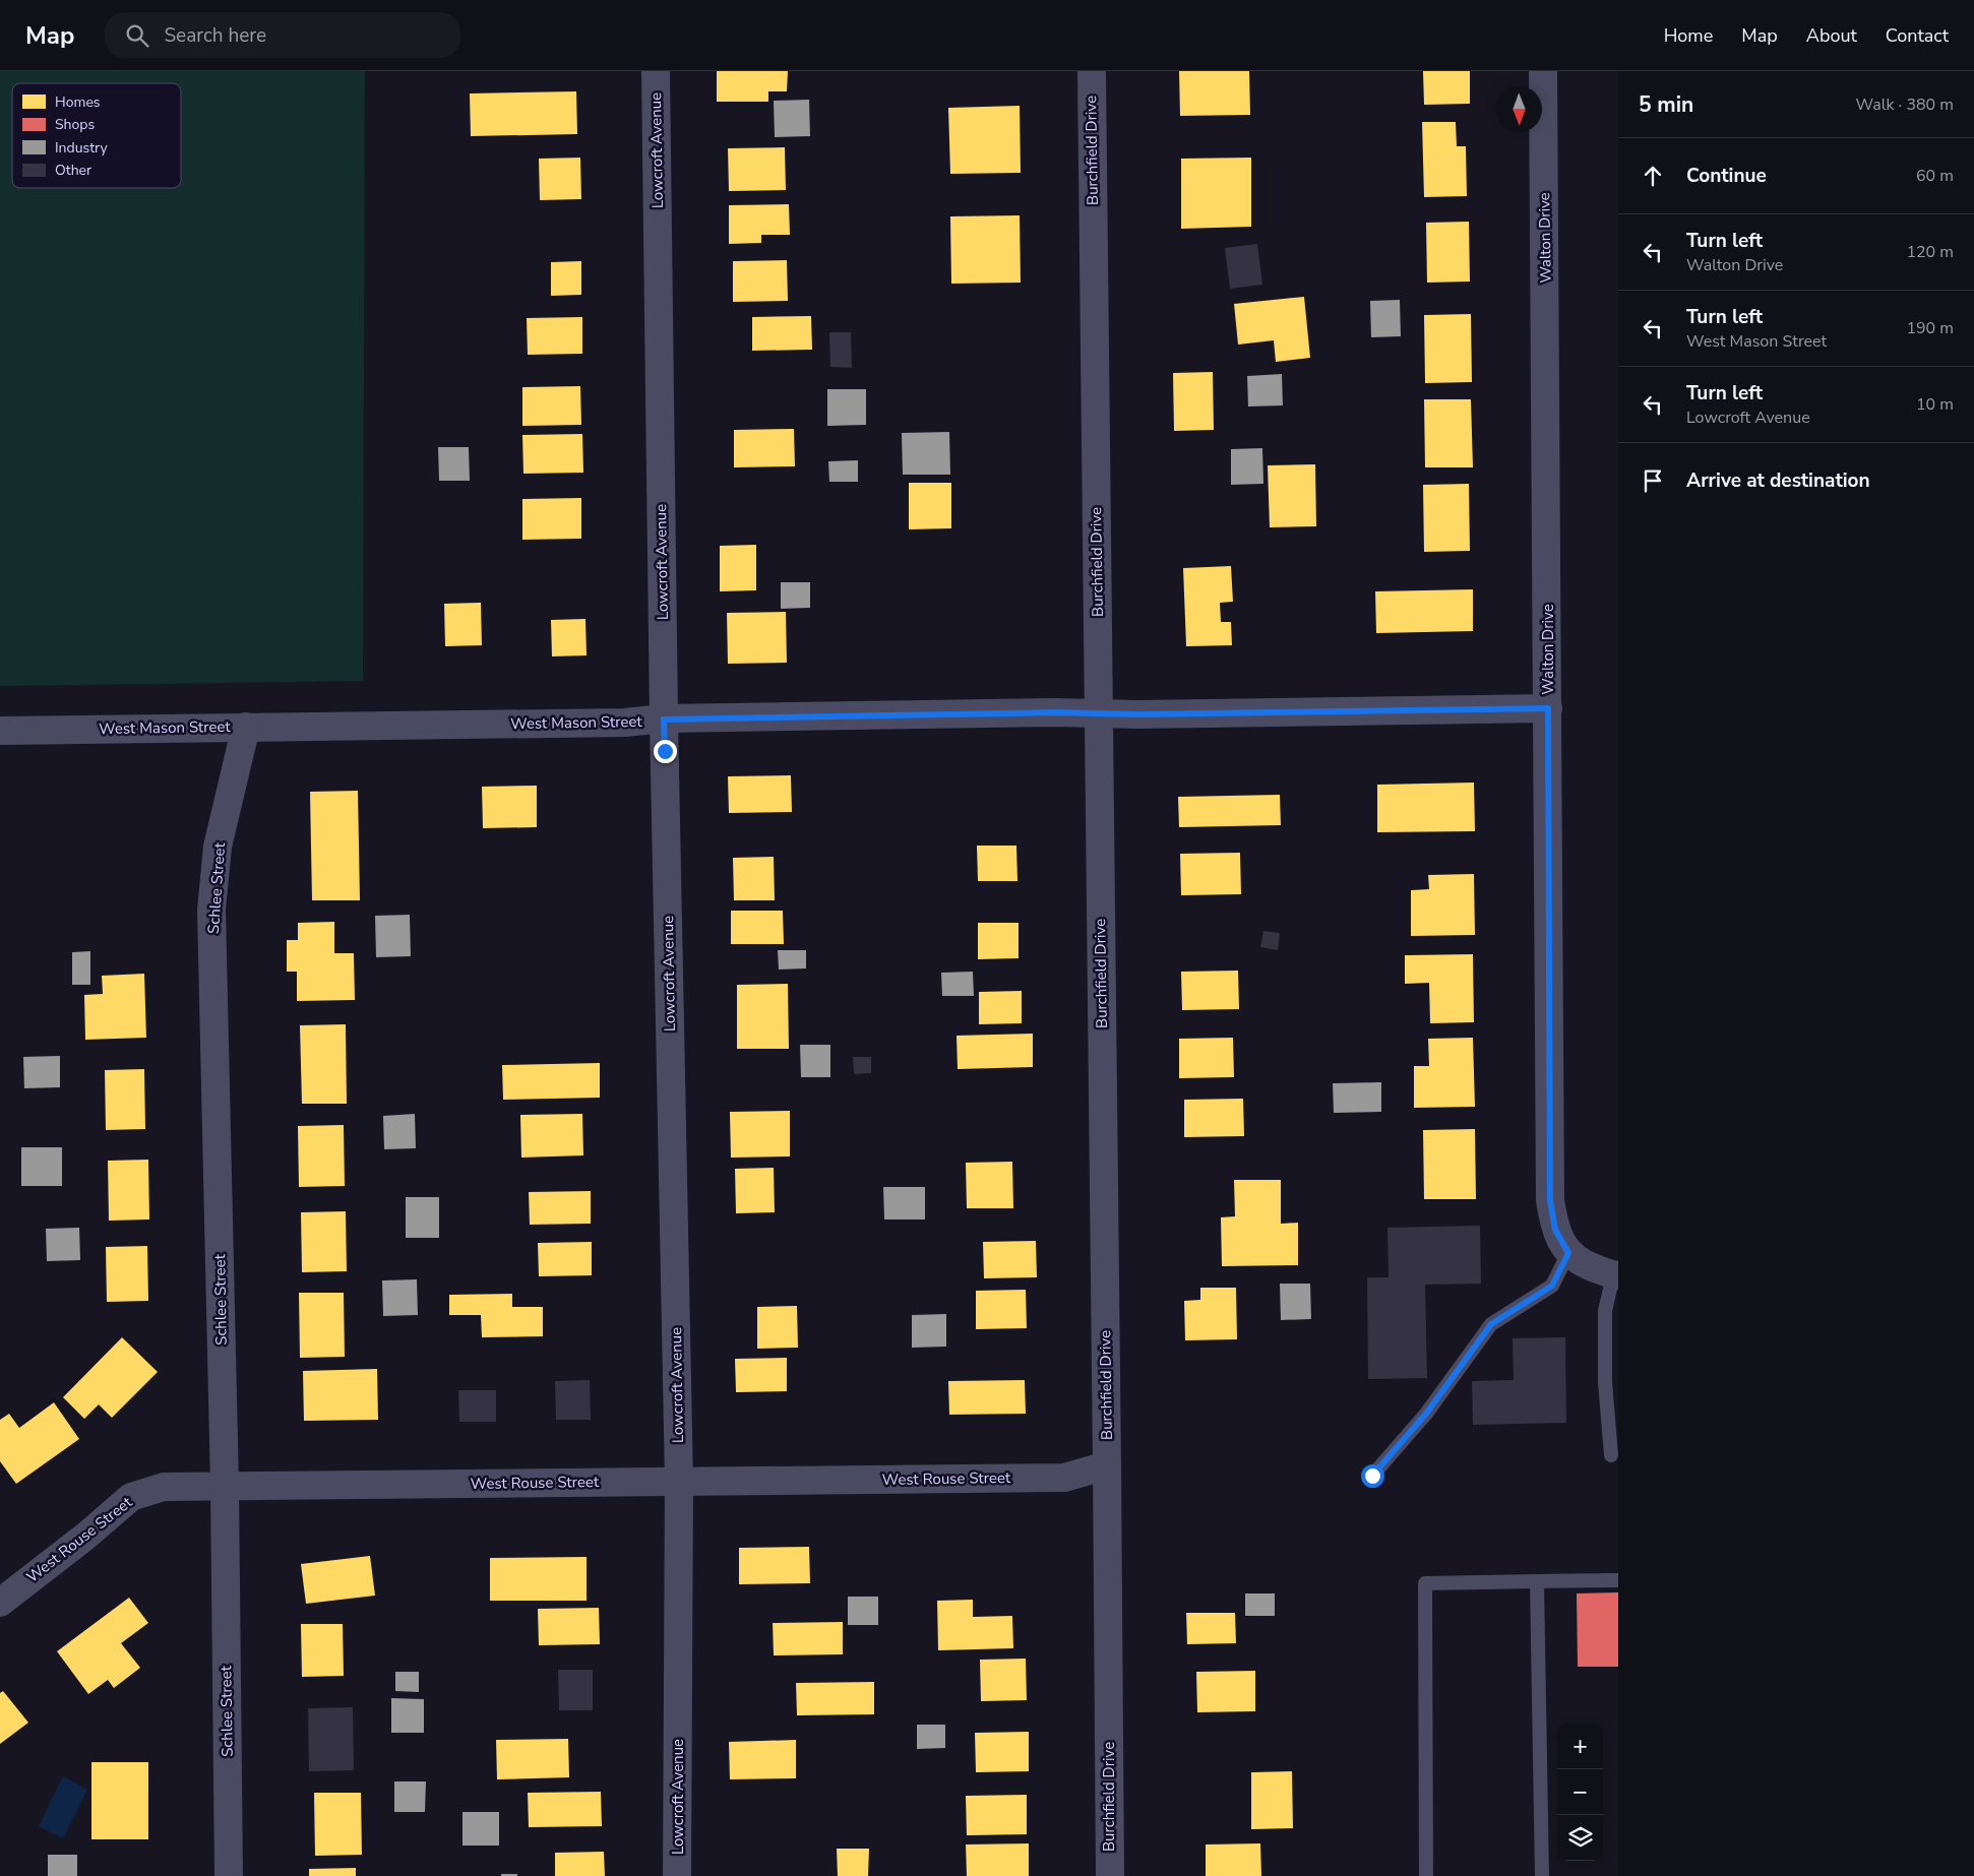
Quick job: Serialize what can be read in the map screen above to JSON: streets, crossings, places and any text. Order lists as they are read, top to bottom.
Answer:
{
  "streets": {
    "street": [
      "Lowcroft Avenue",
      "Burchfield Drive",
      "Walton Drive",
      "West Mason Street",
      "Schlee Street",
      "West Rouse Street"
    ]
  },
  "crossings": [
    ["Lowcroft Avenue", "West Mason Street"],
    ["Lowcroft Avenue", "West Rouse Street"],
    ["Burchfield Drive", "West Mason Street"],
    ["Burchfield Drive", "West Rouse Street"],
    ["Walton Drive", "West Mason Street"],
    ["West Mason Street", "Schlee Street"],
    ["Schlee Street", "West Rouse Street"]
  ],
  "legend": [
    "Homes",
    "Shops",
    "Industry",
    "Other"
  ],
  "north": "bottom",
  "page": {
    "header": "Map",
    "search": "Search here",
    "nav": [
      "Home",
      "Map",
      "About",
      "Contact"
    ],
    "heading": ["5 min", "Walk · 380 m"],
    "list": [
      ["Continue", "60 m"],
      ["Turn left", "Walton Drive", "120 m"],
      ["Turn left", "West Mason Street", "190 m"],
      ["Turn left", "Lowcroft Avenue", "10 m"],
      "Arrive at destination"
    ],
    "map_buttons": ["+", "−"]
  }
}
